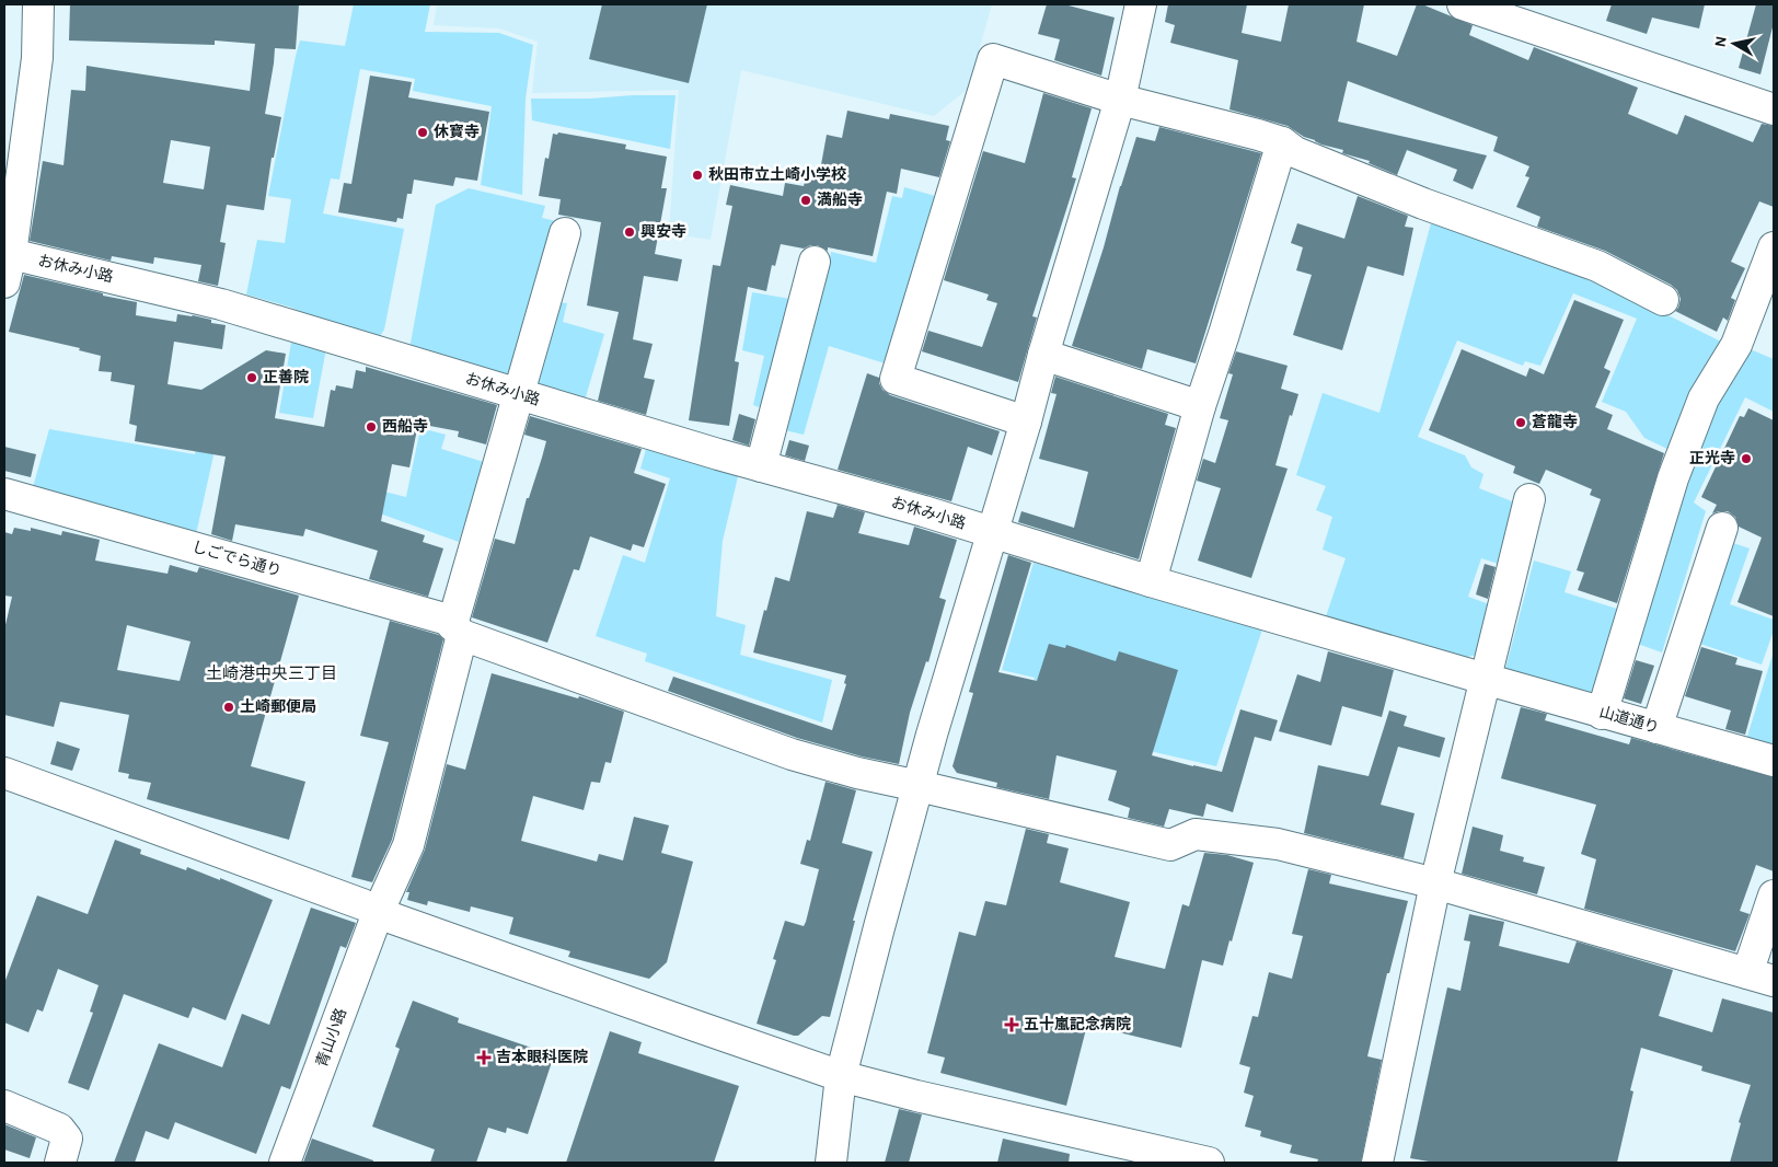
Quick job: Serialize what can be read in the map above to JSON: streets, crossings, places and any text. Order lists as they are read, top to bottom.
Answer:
{
  "streets": {
    "street": [
      "お休み小路",
      "しごでら通り",
      "山道通り",
      "青山小路"
    ]
  },
  "crossings": [
    ["お休み小路", "山道通り"],
    ["お休み小路", "青山小路"],
    ["しごでら通り", "青山小路"]
  ],
  "districts": ["土崎港中央三丁目"],
  "places": {
    "other": [
      "休寳寺",
      "秋田市立土崎小学校",
      "満船寺",
      "興安寺",
      "正善院",
      "蒼龍寺",
      "西船寺",
      "正光寺",
      "土崎郵便局"
    ],
    "health": ["五十嵐記念病院", "吉本眼科医院"]
  },
  "north": "left"
}
